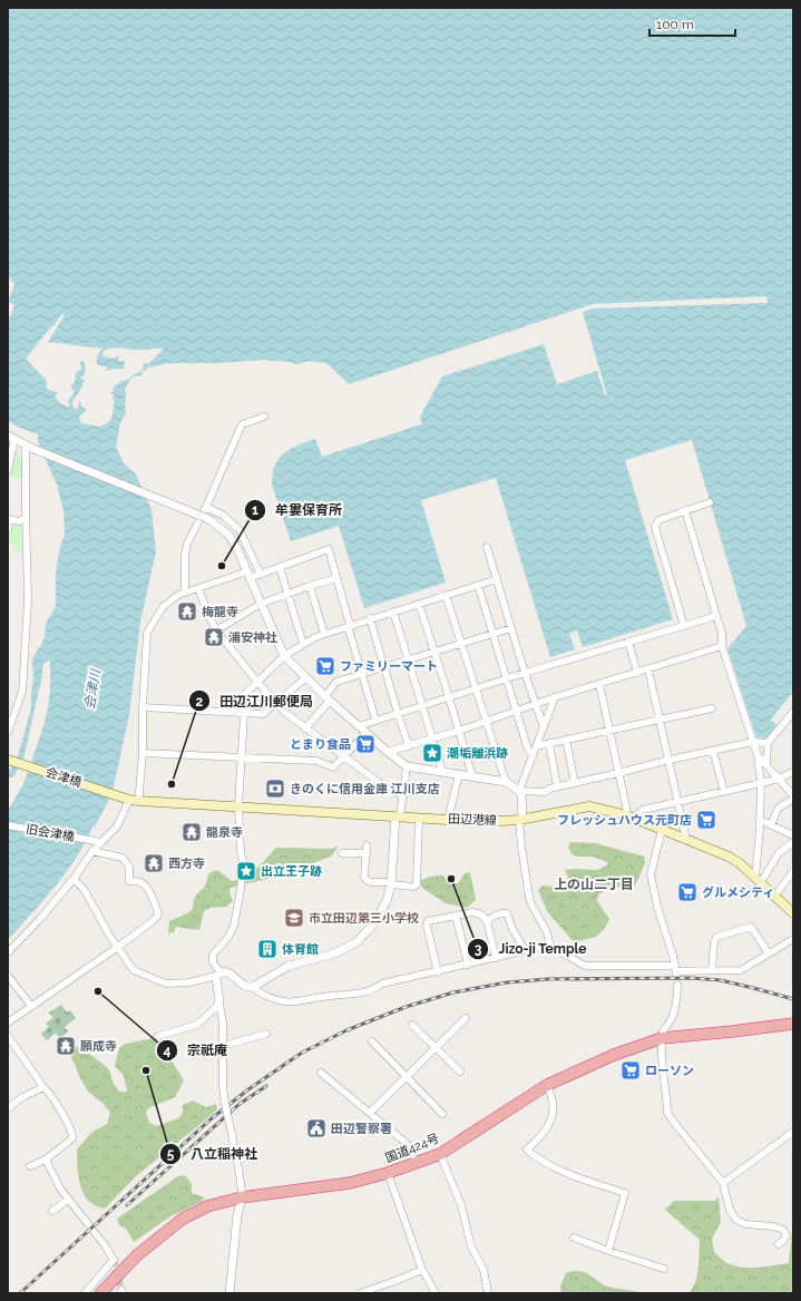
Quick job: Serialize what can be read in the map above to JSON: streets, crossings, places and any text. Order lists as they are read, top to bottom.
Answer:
{
  "streets": {
    "highway": ["国道424号"],
    "main road": ["会津橋", "田辺港線"],
    "street": ["旧会津橋"]
  },
  "crossings": [
    ["会津橋", "田辺港線"]
  ],
  "districts": ["上の山二丁目"],
  "water": ["会津川"],
  "places": {
    "other": [
      "牟婁保育所",
      "田辺江川郵便局",
      "Jizo-ji Temple",
      "宗祇庵",
      "八立稲神社"
    ],
    "temple": [
      "梅龍寺",
      "浦安神社",
      "龍泉寺",
      "西方寺",
      "願成寺"
    ],
    "supermarket": [
      "ファミリーマート",
      "とまり食品",
      "フレッシュハウス元町店",
      "グルメシティ",
      "ローソン"
    ],
    "place": ["潮垢離浜跡", "出立王子跡"],
    "bank": ["きのくに信用金庫 江川支店"],
    "school or university": ["市立田辺第三小学校"],
    "building": ["体育館"],
    "public building": ["田辺警察署"]
  },
  "scale_bar": "100 m"
}
